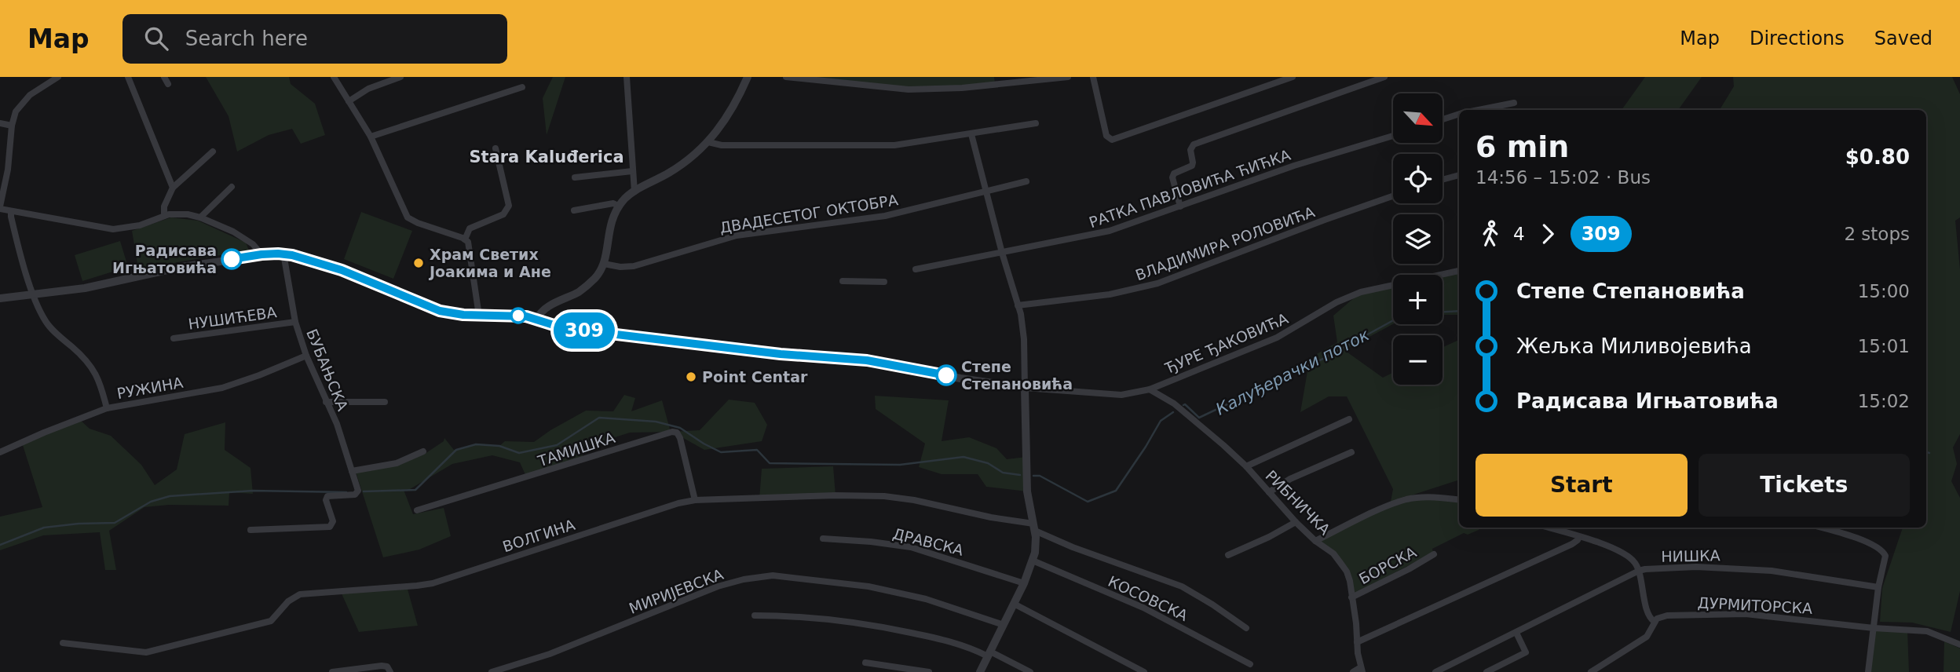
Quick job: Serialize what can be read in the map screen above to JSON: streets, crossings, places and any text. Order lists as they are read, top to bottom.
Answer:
{
  "streets": {
    "street": [
      "РАТКА ПАВЛОВИЋА ЋИЋКА",
      "ДВАДЕСЕТОГ ОКТОБРА",
      "ВЛАДИМИРА РОЛОВИЋА",
      "НУШИЋЕВА",
      "ЂУРЕ ЂАКОВИЋА",
      "БУБАЊСКА",
      "РУЖИНА",
      "ТАМИШКА",
      "РИБНИЧКА",
      "ВОЛГИНА",
      "ДРАВСКА",
      "НИШКА",
      "БОРСКА",
      "МИРИЈЕВСКА",
      "КОСОВСКА",
      "ДУРМИТОРСКА"
    ]
  },
  "crossings": [
    ["НУШИЋЕВА", "БУБАЊСКА"],
    ["ЂУРЕ ЂАКОВИЋА", "РИБНИЧКА"],
    ["БУБАЊСКА", "РУЖИНА"],
    ["ТАМИШКА", "ВОЛГИНА"],
    ["РИБНИЧКА", "БОРСКА"]
  ],
  "districts": ["Stara Kaluđerica"],
  "water": ["Калуђерачки поток"],
  "places": [
    "Радисава Игњатовића",
    "Храм Светих Јоакима и Ане",
    "Степе Степановића",
    "Point Centar"
  ],
  "lines": ["bus line 309"],
  "north": "bottom right",
  "page": {
    "header": "Map",
    "search": "Search here",
    "nav": ["Map", "Directions", "Saved"],
    "on_map": "309",
    "map_buttons": ["+", "−"],
    "heading": ["6 min", "14:56 – 15:02 · Bus", "$0.80"],
    "legs": ["4", "309", "2 stops"],
    "list": [
      {
        "name": "Степе Степановића",
        "value": "15:00"
      },
      {
        "name": "Жељка Миливојевића",
        "value": "15:01"
      },
      {
        "name": "Радисава Игњатовића",
        "value": "15:02"
      }
    ],
    "buttons": ["Start", "Tickets"]
  }
}
